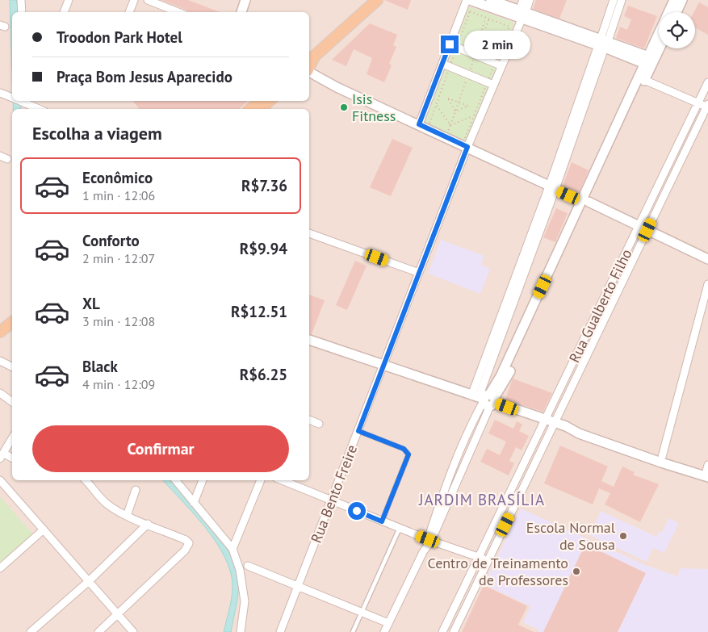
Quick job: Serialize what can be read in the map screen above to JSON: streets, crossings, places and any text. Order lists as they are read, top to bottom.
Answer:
{
  "streets": {
    "street": ["Rua Gualberto Filho", "Rua Bento Freire"]
  },
  "districts": ["JARDIM BRASÍLIA"],
  "places": ["Isis Fitness", "Escola Normal de Sousa", "Centro de Treinamento de Professores"],
  "page": {
    "banner": ["Troodon Park Hotel", "Praça Bom Jesus Aparecido"],
    "bubble": "2 min",
    "heading": "Escolha a viagem",
    "list": [
      {
        "name": "Econômico",
        "note": "1 min · 12:06",
        "value": "R$7.36"
      },
      {
        "name": "Conforto",
        "note": "2 min · 12:07",
        "value": "R$9.94"
      },
      {
        "name": "XL",
        "note": "3 min · 12:08",
        "value": "R$12.51"
      },
      {
        "name": "Black",
        "note": "4 min · 12:09",
        "value": "R$6.25"
      }
    ],
    "buttons": "Confirmar"
  }
}
